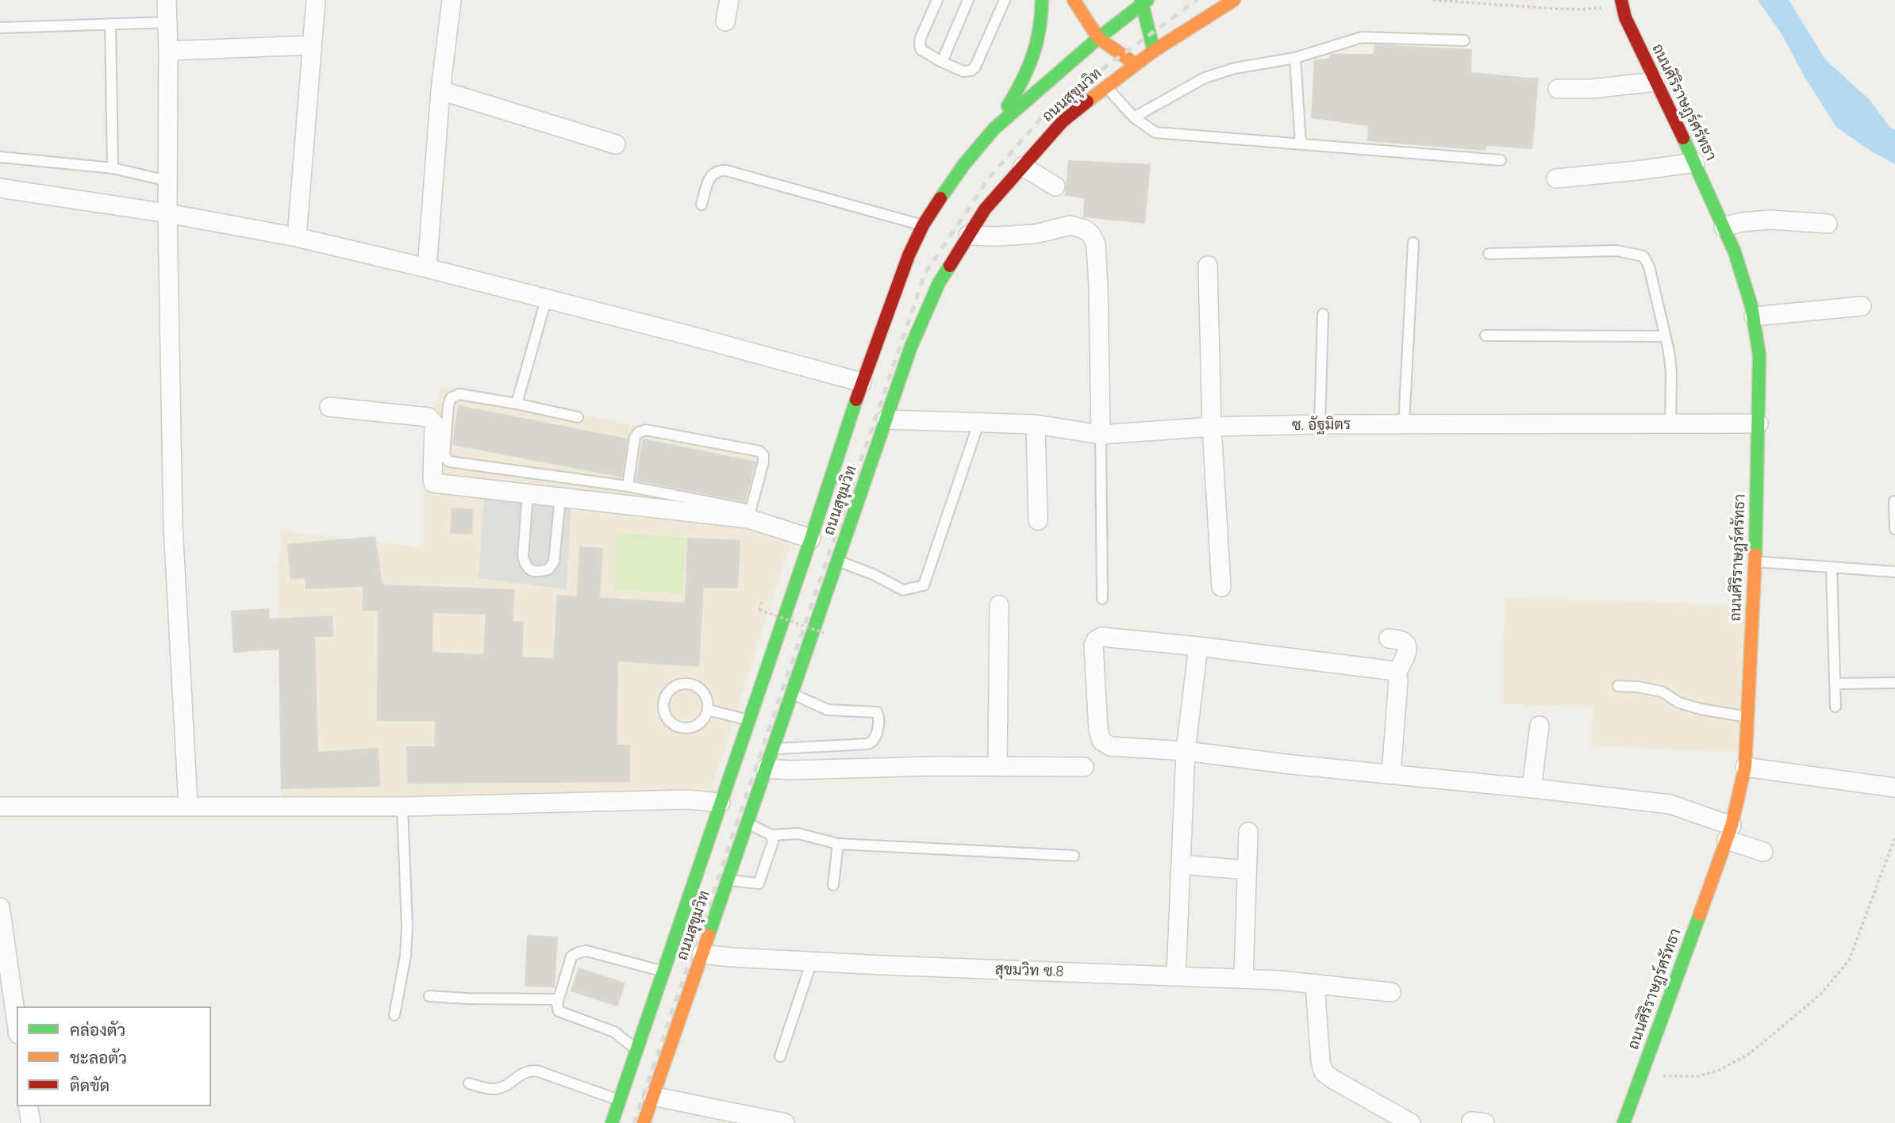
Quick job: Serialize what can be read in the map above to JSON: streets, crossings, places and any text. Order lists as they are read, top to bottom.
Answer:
{
  "streets": {
    "main road": ["ถนนสุขุมวิท", "ถนนศิริราษฎร์ศรัทธา"],
    "street": ["ซ. อัฐมิตร", "สุขมวิท ซ.8"]
  },
  "crossings": [
    ["ถนนสุขุมวิท", "ซ. อัฐมิตร"],
    ["ถนนสุขุมวิท", "สุขมวิท ซ.8"],
    ["ถนนศิริราษฎร์ศรัทธา", "ซ. อัฐมิตร"]
  ],
  "legend": ["คล่องตัว", "ชะลอตัว", "ติดขัด"]
}
